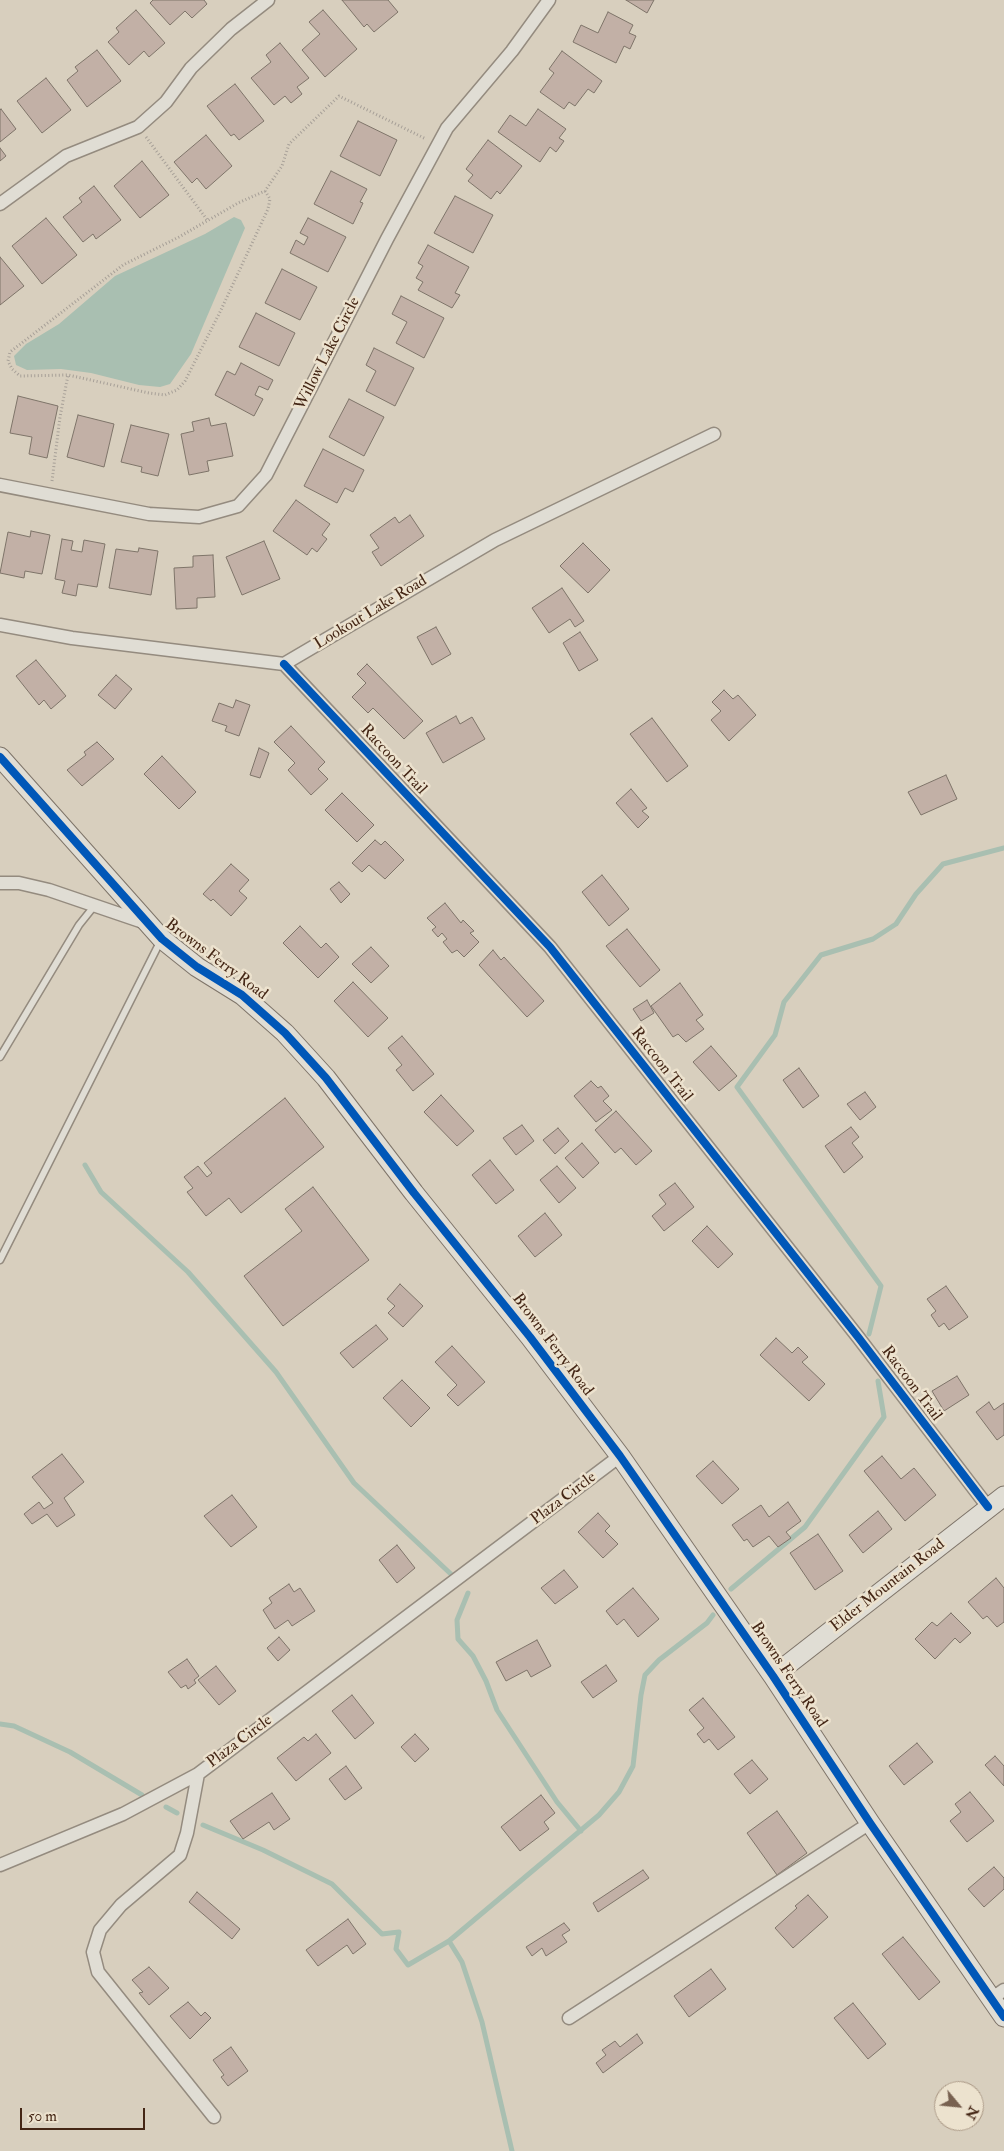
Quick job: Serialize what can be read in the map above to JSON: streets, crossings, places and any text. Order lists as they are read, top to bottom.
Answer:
{
  "streets": {
    "street": [
      "Willow Lake Circle",
      "Lookout Lake Road",
      "Raccoon Trail",
      "Browns Ferry Road",
      "Plaza Circle",
      "Elder Mountain Road"
    ]
  },
  "crossings": [
    ["Lookout Lake Road", "Raccoon Trail"],
    ["Raccoon Trail", "Elder Mountain Road"],
    ["Browns Ferry Road", "Plaza Circle"],
    ["Browns Ferry Road", "Elder Mountain Road"]
  ],
  "scale_bar": "50 m",
  "north": "bottom right"
}
